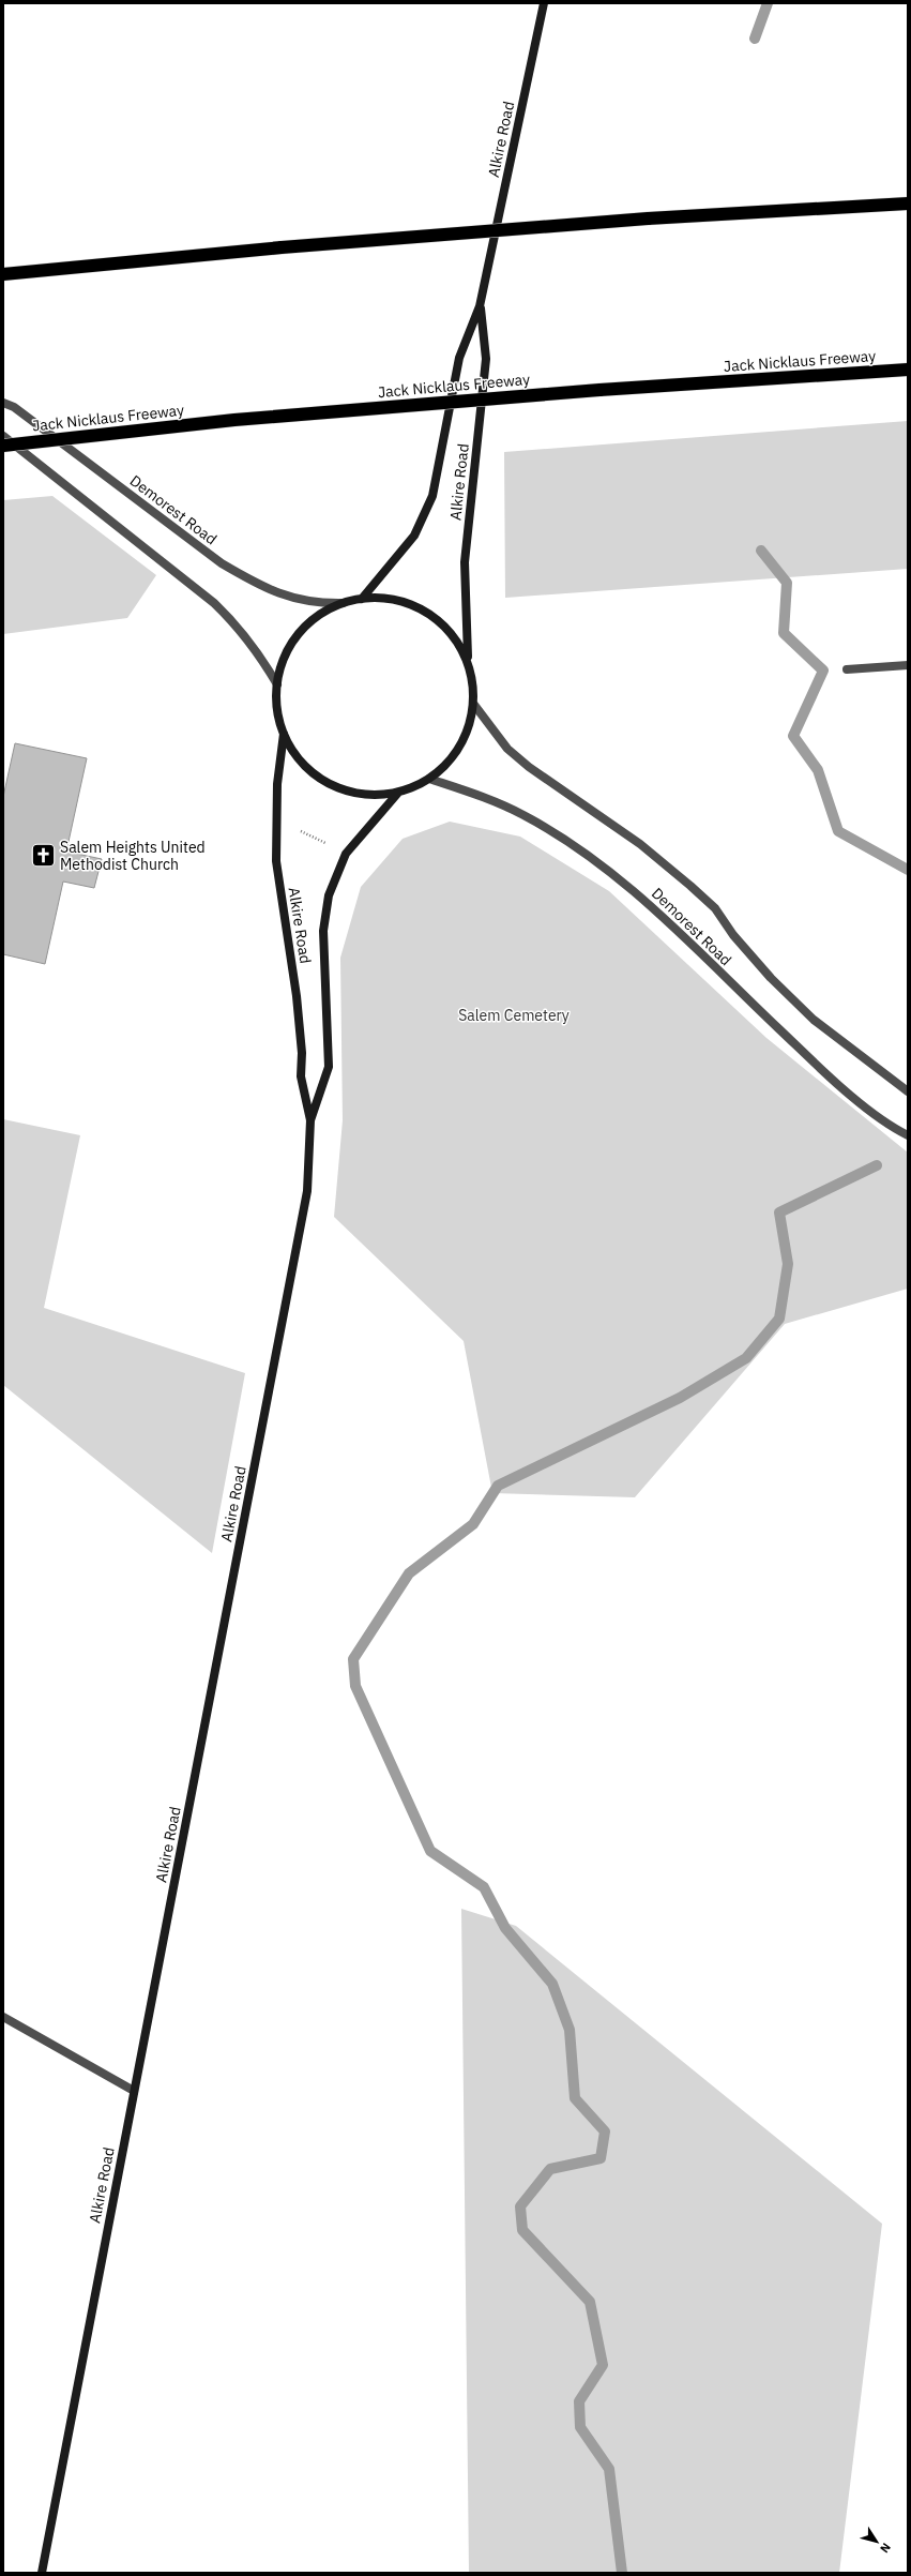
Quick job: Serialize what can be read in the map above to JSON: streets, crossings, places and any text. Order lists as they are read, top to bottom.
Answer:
{
  "streets": {
    "highway": ["Jack Nicklaus Freeway"],
    "main road": ["Alkire Road"],
    "street": ["Demorest Road"]
  },
  "parks": ["Salem Cemetery"],
  "places": {
    "church": ["Salem Heights United Methodist Church"]
  },
  "north": "bottom right"
}
